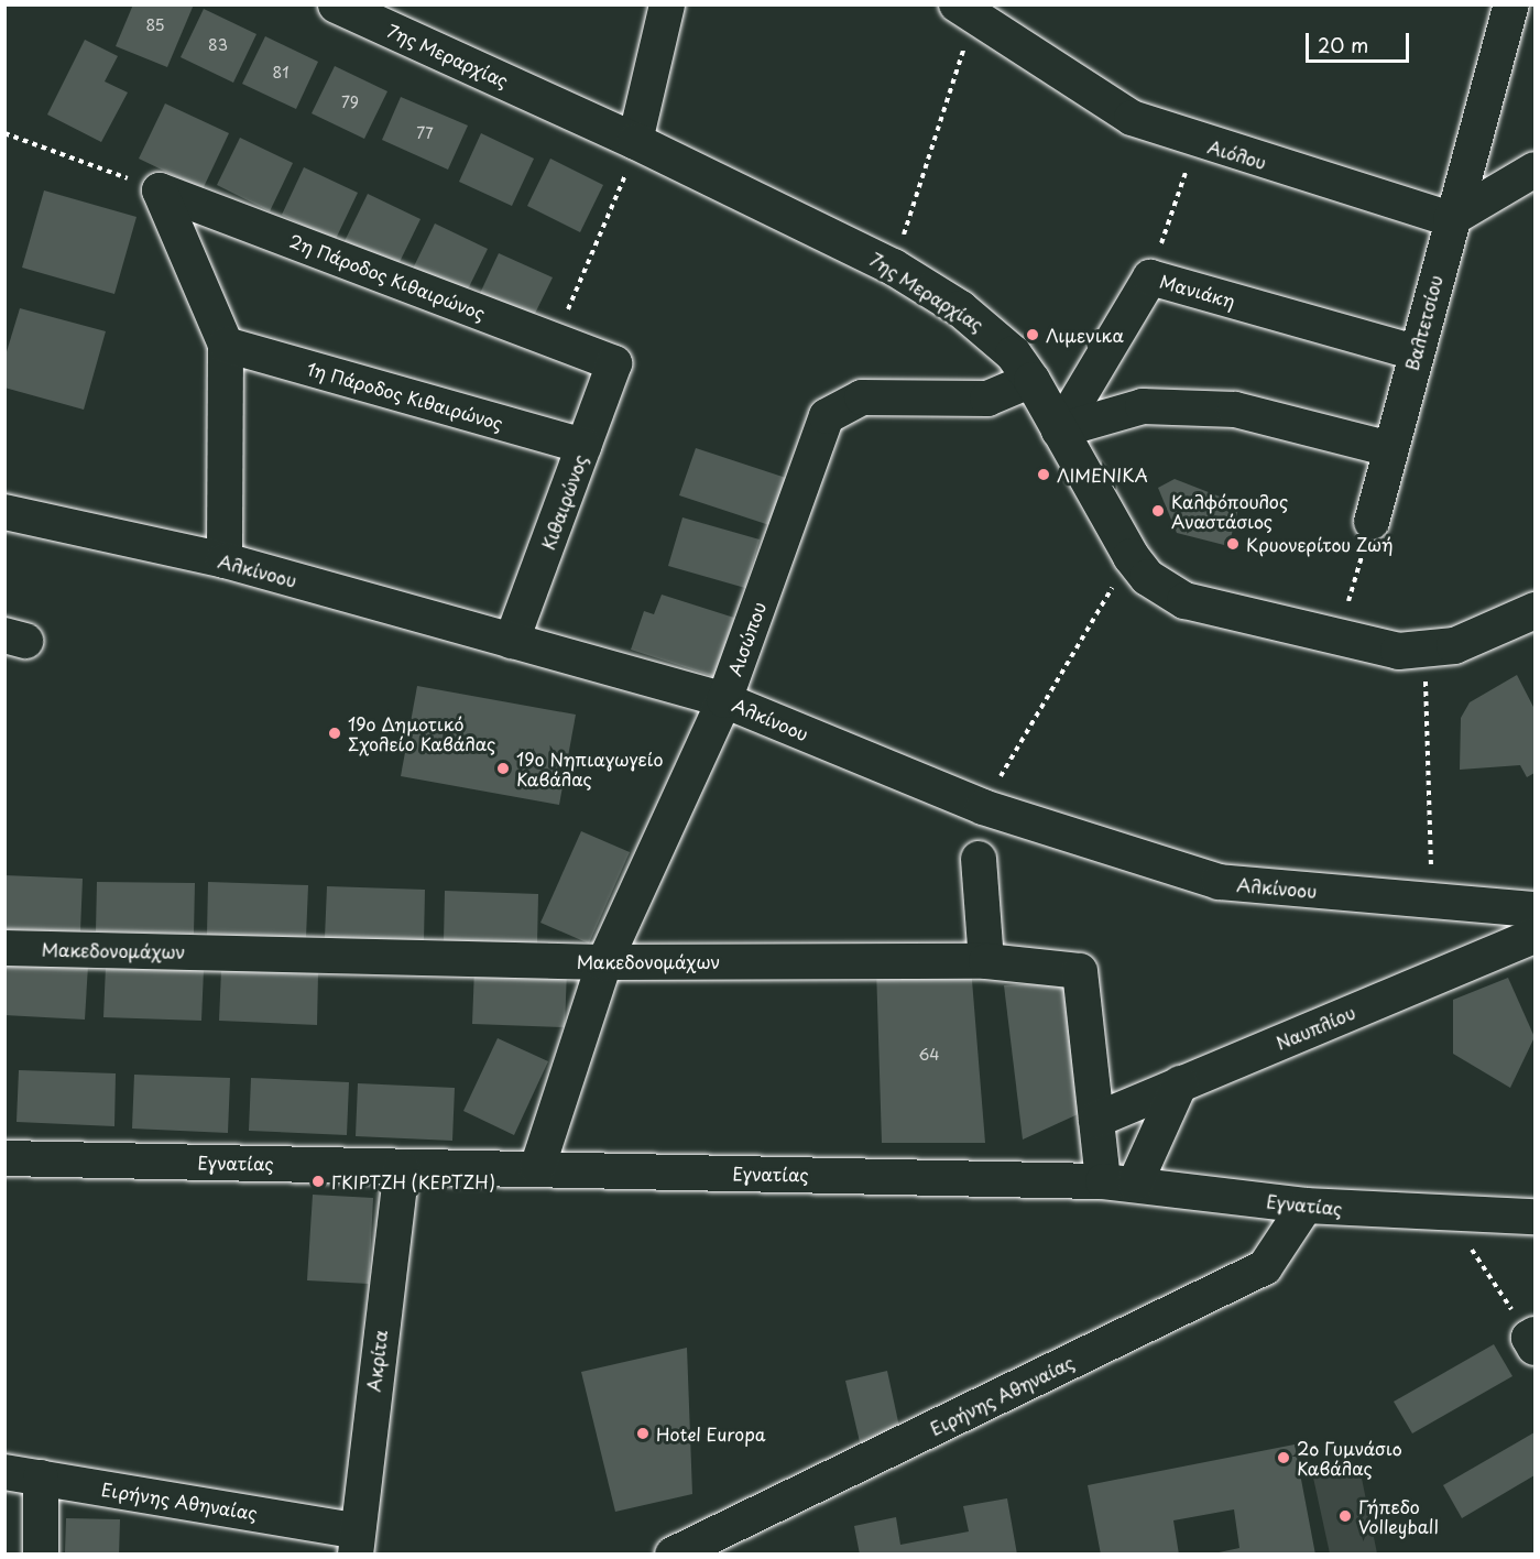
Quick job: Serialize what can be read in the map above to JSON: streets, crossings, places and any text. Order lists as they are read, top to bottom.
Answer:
{
  "streets": {
    "main road": ["7ης Μεραρχίας"],
    "street": [
      "Αιόλου",
      "2η Πάροδος Κιθαιρώνος",
      "Μανιάκη",
      "Βαλτετσίου",
      "1η Πάροδος Κιθαιρώνος",
      "Κιθαιρώνος",
      "Αλκίνοου",
      "Αισώπου",
      "Μακεδονομάχων",
      "Ναυπλίου",
      "Εγνατίας",
      "Ακρίτα",
      "Ειρήνης Αθηναίας"
    ]
  },
  "crossings": [
    ["7ης Μεραρχίας", "Μανιάκη"],
    ["7ης Μεραρχίας", "Αισώπου"],
    ["Αιόλου", "Βαλτετσίου"],
    ["2η Πάροδος Κιθαιρώνος", "Κιθαιρώνος"],
    ["Μανιάκη", "Βαλτετσίου"],
    ["1η Πάροδος Κιθαιρώνος", "Κιθαιρώνος"],
    ["Κιθαιρώνος", "Αλκίνοου"],
    ["Αλκίνοου", "Αισώπου"],
    ["Αισώπου", "Μακεδονομάχων"],
    ["Αισώπου", "Εγνατίας"],
    ["Μακεδονομάχων", "Ναυπλίου"],
    ["Μακεδονομάχων", "Εγνατίας"],
    ["Εγνατίας", "Ακρίτα"],
    ["Εγνατίας", "Ειρήνης Αθηναίας"],
    ["Ακρίτα", "Ειρήνης Αθηναίας"]
  ],
  "places": [
    "Λιμενικα",
    "ΛΙΜΕΝΙΚΑ",
    "Καλφόπουλος Αναστάσιος",
    "Κρυονερίτου Ζωή",
    "19ο Δημοτικό Σχολείο Καβάλας",
    "19ο Νηπιαγωγείο Καβάλας",
    "ΓΚΙΡΤΖΗ (ΚΕΡΤΖΗ)",
    "Hotel Europa",
    "2ο Γυμνάσιο Καβάλας",
    "Γήπεδο Volleyball"
  ],
  "house_numbers": [
    "85",
    "83",
    "81",
    "79",
    "77",
    "64"
  ],
  "scale_bar": "20 m"
}
